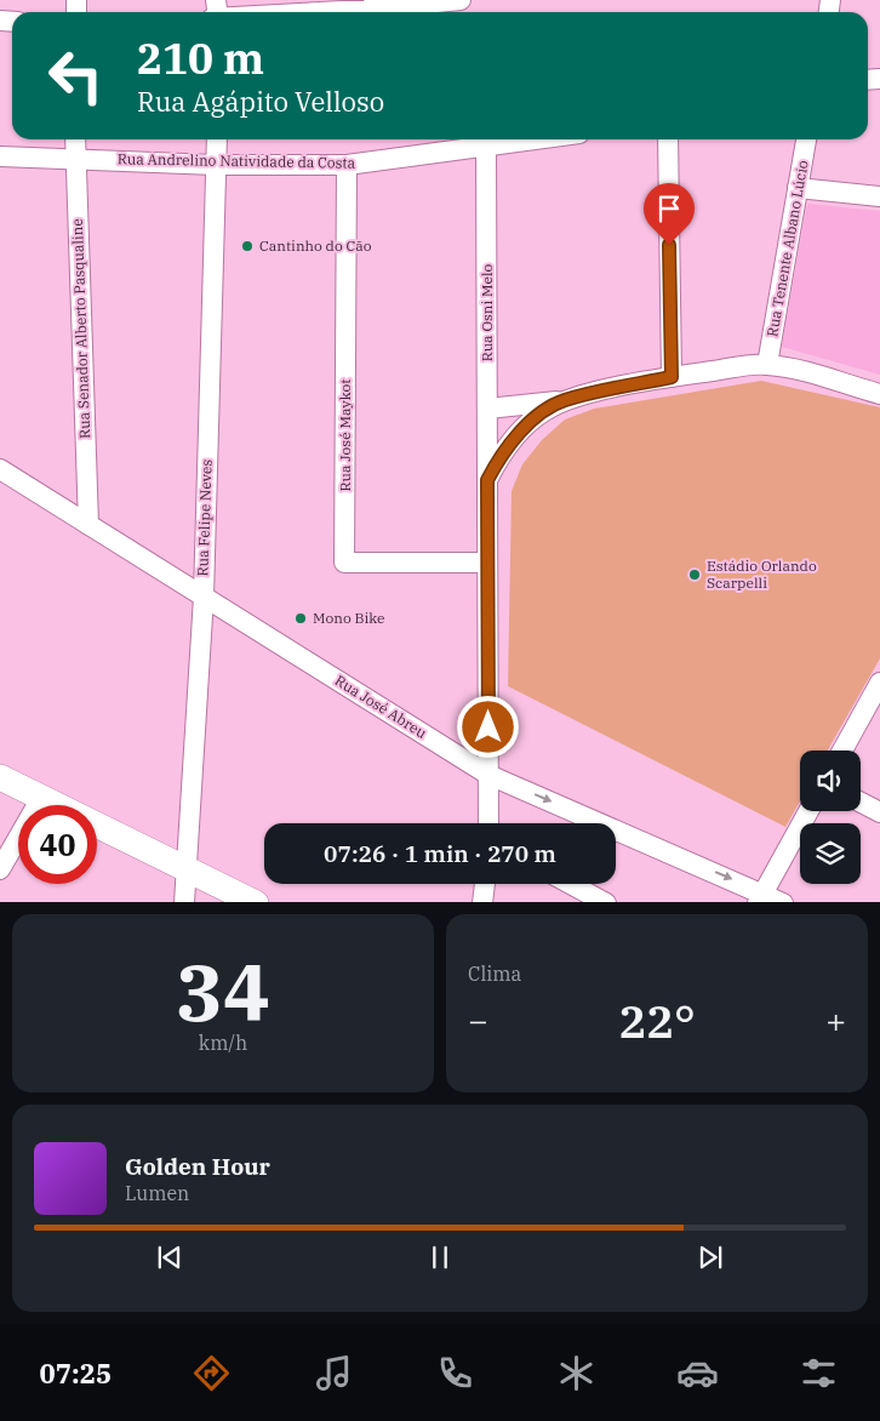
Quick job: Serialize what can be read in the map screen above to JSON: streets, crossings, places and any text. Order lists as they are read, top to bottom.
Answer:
{
  "streets": {
    "street": [
      "Rua Andrelino Natividade da Costa",
      "Rua Tenente Albano Lúcio",
      "Rua Osni Melo",
      "Rua Senador Alberto Pasqualine",
      "Rua José Maykot",
      "Rua Felipe Neves",
      "Rua José Abreu"
    ]
  },
  "crossings": [
    ["Rua Andrelino Natividade da Costa", "Rua Osni Melo"],
    ["Rua Andrelino Natividade da Costa", "Rua Senador Alberto Pasqualine"],
    ["Rua Andrelino Natividade da Costa", "Rua José Maykot"],
    ["Rua Andrelino Natividade da Costa", "Rua Felipe Neves"],
    ["Rua Osni Melo", "Rua José Maykot"],
    ["Rua Osni Melo", "Rua José Abreu"],
    ["Rua Senador Alberto Pasqualine", "Rua José Abreu"],
    ["Rua Felipe Neves", "Rua José Abreu"]
  ],
  "places": ["Cantinho do Cão", "Estádio Orlando Scarpelli", "Mono Bike"],
  "page": {
    "turn": ["210 m", "Rua Agápito Velloso"],
    "limit": "40",
    "trip": "07:26 · 1 min · 270 m",
    "tile": [
      ["34", "km/h"],
      "Clima"
    ],
    "heat": ["−", "22°", "+"],
    "song": ["Golden Hour", "Lumen"],
    "tabs": "07:25"
  }
}
